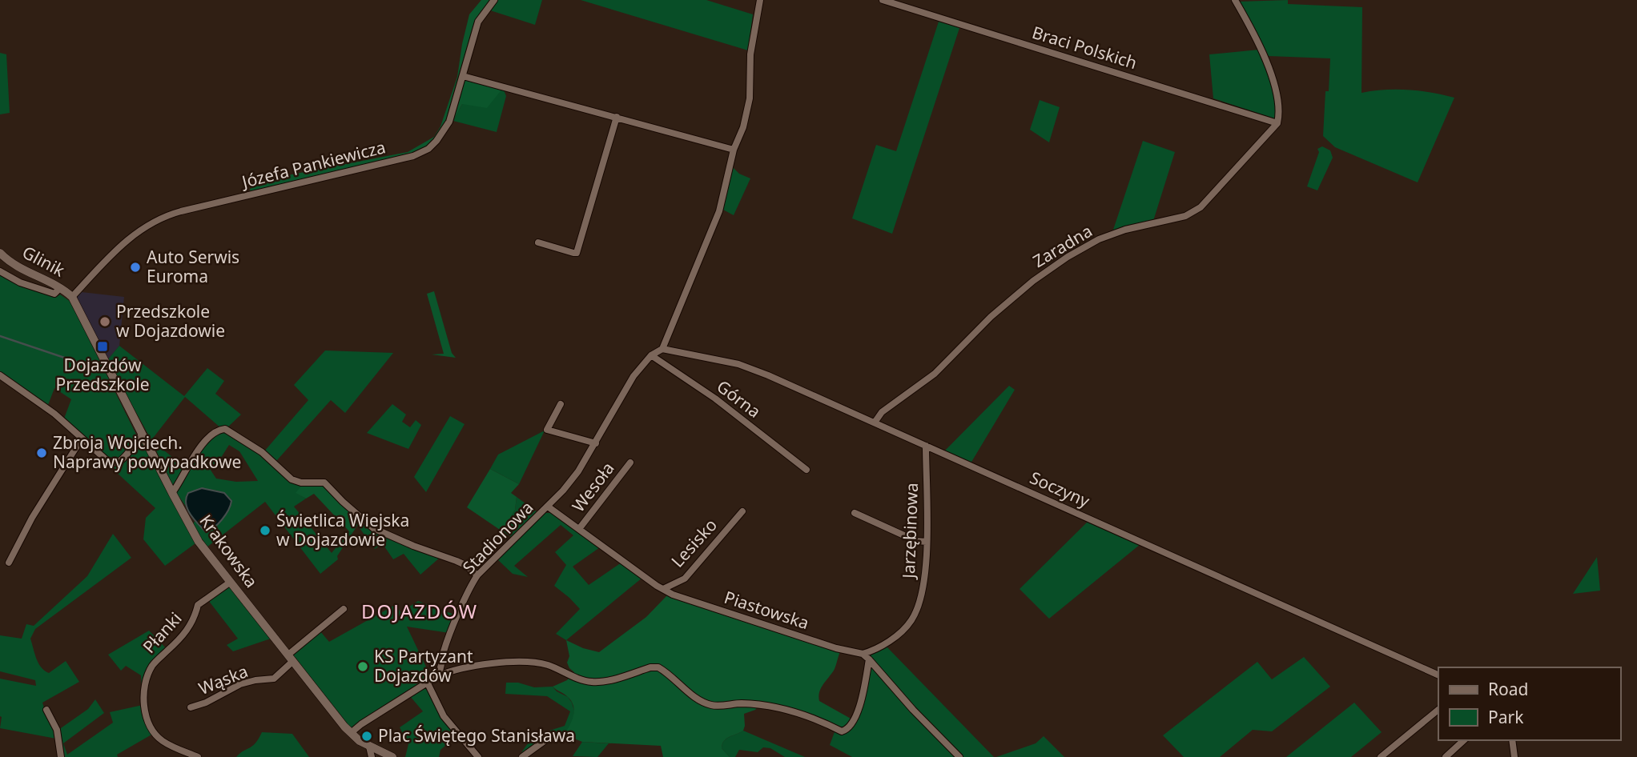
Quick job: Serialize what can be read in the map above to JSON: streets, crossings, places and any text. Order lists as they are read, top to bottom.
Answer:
{
  "streets": {
    "street": [
      "Braci Polskich",
      "Józefa Pankiewicza",
      "Zaradna",
      "Glinik",
      "Górna",
      "Wesoła",
      "Soczyny",
      "Jarzębinowa",
      "Stadionowa",
      "Lesisko",
      "Krakowska",
      "Piastowska",
      "Płanki",
      "Wąska"
    ]
  },
  "crossings": [
    ["Braci Polskich", "Zaradna"],
    ["Józefa Pankiewicza", "Glinik"],
    ["Józefa Pankiewicza", "Krakowska"],
    ["Zaradna", "Soczyny"],
    ["Glinik", "Krakowska"],
    ["Górna", "Stadionowa"],
    ["Wesoła", "Piastowska"],
    ["Soczyny", "Jarzębinowa"],
    ["Soczyny", "Stadionowa"],
    ["Jarzębinowa", "Piastowska"],
    ["Stadionowa", "Piastowska"],
    ["Lesisko", "Piastowska"],
    ["Krakowska", "Płanki"],
    ["Krakowska", "Wąska"]
  ],
  "districts": ["DOJAZDÓW"],
  "places": {
    "other": [
      "Auto Serwis Euroma",
      "Przedszkole w Dojazdowie",
      "Zbroja Wojciech. Naprawy powypadkowe",
      "Świetlica Wiejska w Dojazdowie",
      "KS Partyzant Dojazdów",
      "Plac Świętego Stanisława"
    ],
    "transit": ["Dojazdów Przedszkole"]
  },
  "legend": ["Road", "Park"]
}
